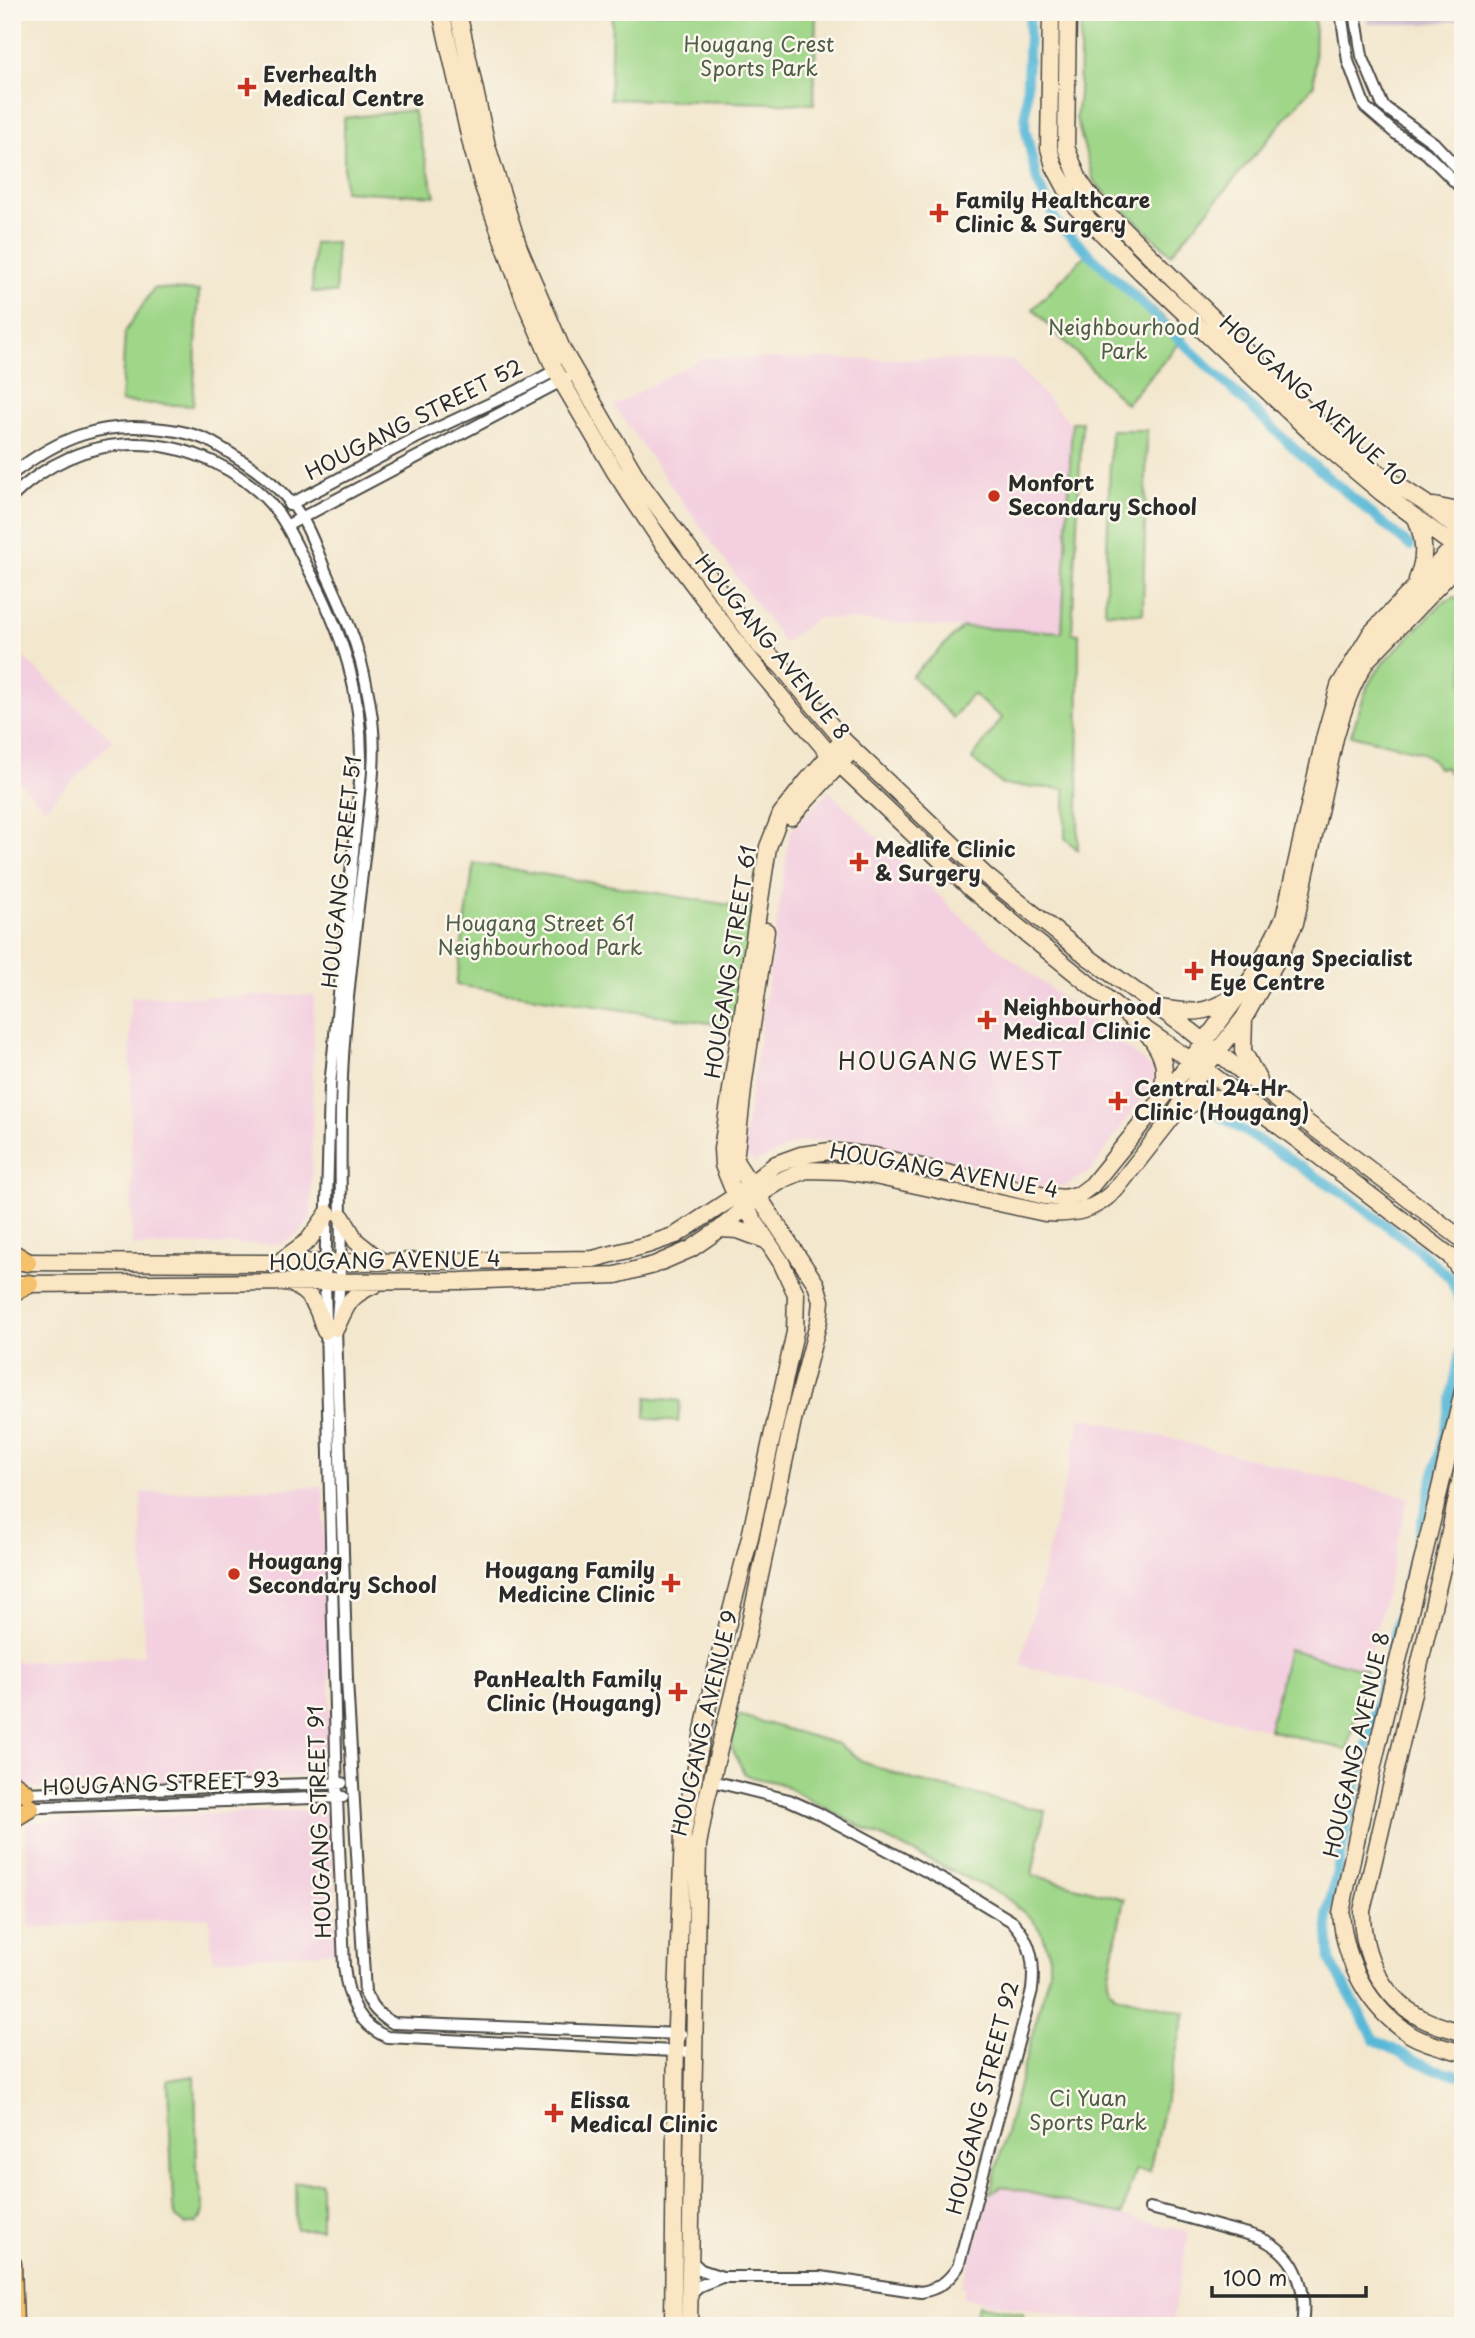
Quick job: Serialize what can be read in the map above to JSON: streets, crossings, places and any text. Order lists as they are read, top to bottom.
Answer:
{
  "streets": {
    "street": [
      "HOUGANG AVENUE 10",
      "HOUGANG STREET 52",
      "HOUGANG AVENUE 8",
      "HOUGANG STREET 51",
      "HOUGANG STREET 61",
      "HOUGANG AVENUE 4",
      "HOUGANG AVENUE 9",
      "HOUGANG STREET 93",
      "HOUGANG STREET 91",
      "HOUGANG STREET 92"
    ]
  },
  "crossings": [
    ["HOUGANG AVENUE 10", "HOUGANG AVENUE 4"],
    ["HOUGANG STREET 52", "HOUGANG AVENUE 8"],
    ["HOUGANG STREET 52", "HOUGANG STREET 51"],
    ["HOUGANG AVENUE 8", "HOUGANG STREET 61"],
    ["HOUGANG AVENUE 8", "HOUGANG AVENUE 4"],
    ["HOUGANG STREET 51", "HOUGANG AVENUE 4"],
    ["HOUGANG STREET 51", "HOUGANG STREET 91"],
    ["HOUGANG STREET 61", "HOUGANG AVENUE 4"],
    ["HOUGANG STREET 61", "HOUGANG AVENUE 9"],
    ["HOUGANG AVENUE 4", "HOUGANG AVENUE 9"],
    ["HOUGANG AVENUE 4", "HOUGANG STREET 91"],
    ["HOUGANG AVENUE 9", "HOUGANG STREET 91"],
    ["HOUGANG AVENUE 9", "HOUGANG STREET 92"],
    ["HOUGANG STREET 93", "HOUGANG STREET 91"]
  ],
  "districts": ["HOUGANG WEST"],
  "parks": [
    "Hougang Crest Sports Park",
    "Neighbourhood Park",
    "Hougang Street 61 Neighbourhood Park",
    "Ci Yuan Sports Park"
  ],
  "places": {
    "health": [
      "Everhealth Medical Centre",
      "Family Healthcare Clinic & Surgery",
      "Medlife Clinic & Surgery",
      "Hougang Specialist Eye Centre",
      "Neighbourhood Medical Clinic",
      "Central 24-Hr Clinic (Hougang)",
      "Hougang Family Medicine Clinic",
      "PanHealth Family Clinic (Hougang)",
      "Elissa Medical Clinic"
    ],
    "other": ["Monfort Secondary School", "Hougang Secondary School"]
  },
  "scale_bar": "100 m"
}
